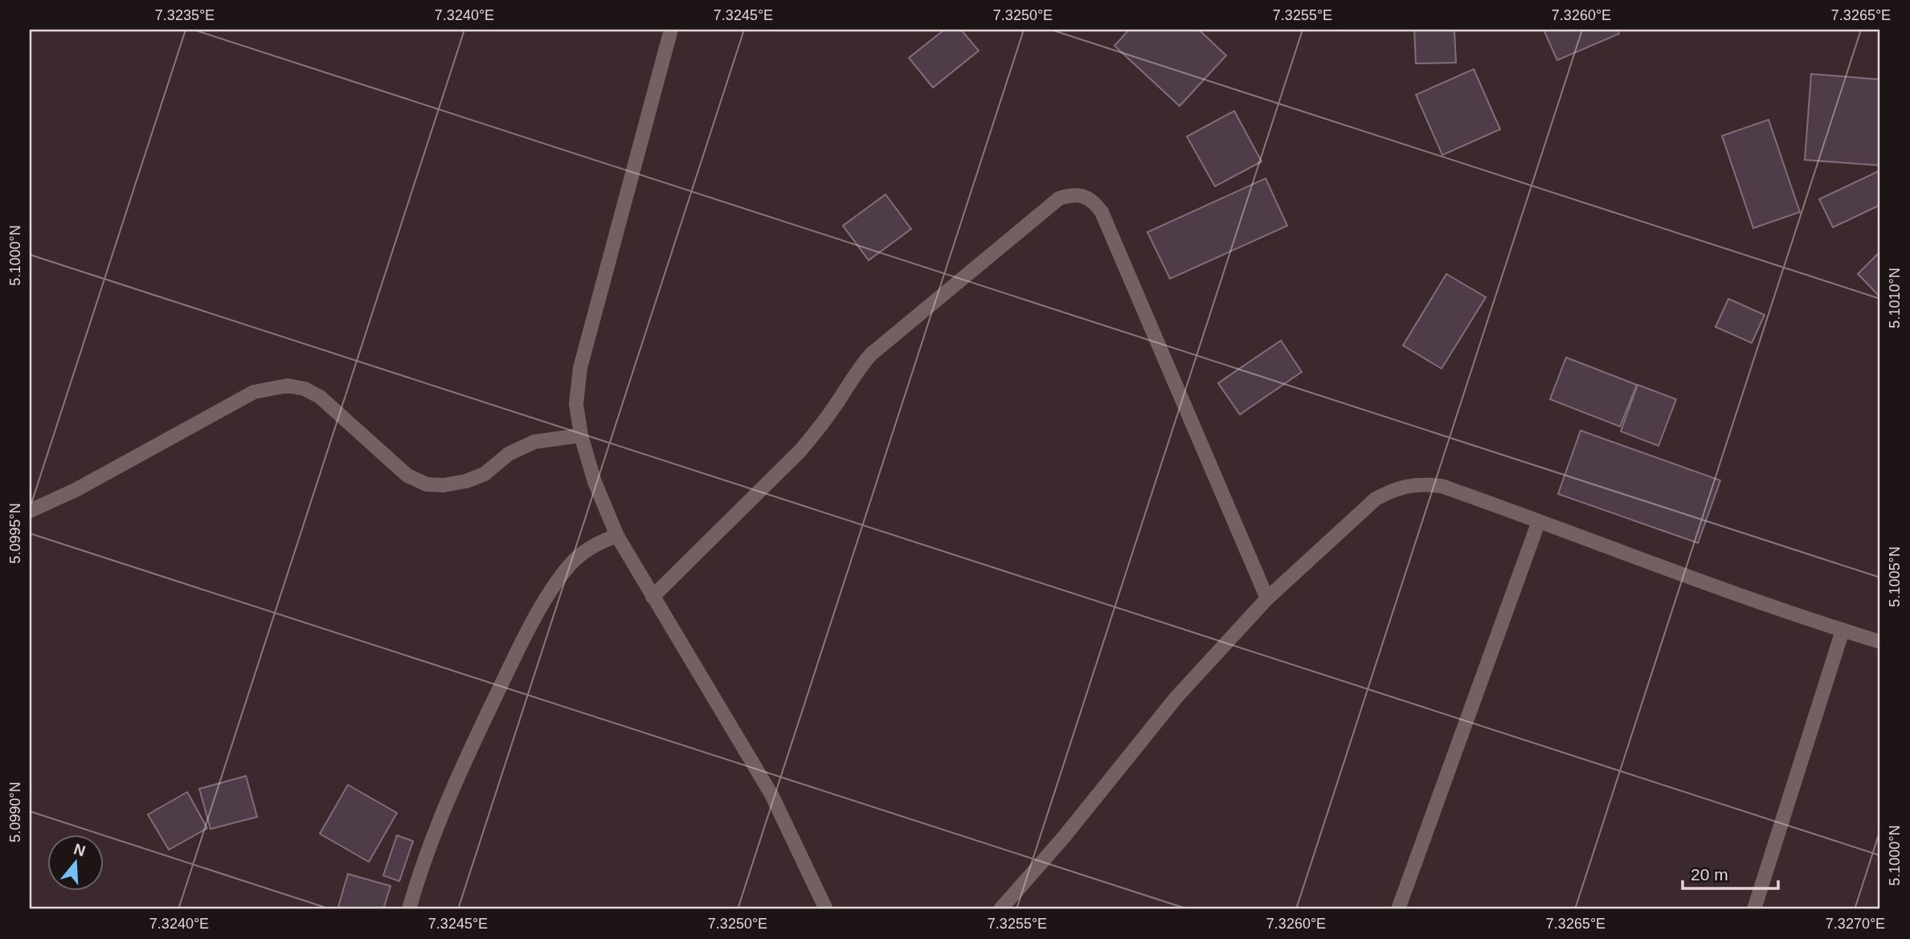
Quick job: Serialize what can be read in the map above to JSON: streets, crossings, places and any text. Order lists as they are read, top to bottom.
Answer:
{
  "scale_bar": "20 m",
  "north": "top",
  "coordinates": [
    "7.3235°E",
    "7.3240°E",
    "7.3245°E",
    "7.3250°E",
    "7.3255°E",
    "7.3260°E",
    "7.3265°E",
    "5.1000°N",
    "5.1010°N",
    "5.0995°N",
    "5.1005°N",
    "5.0990°N",
    "7.3270°E"
  ]
}
